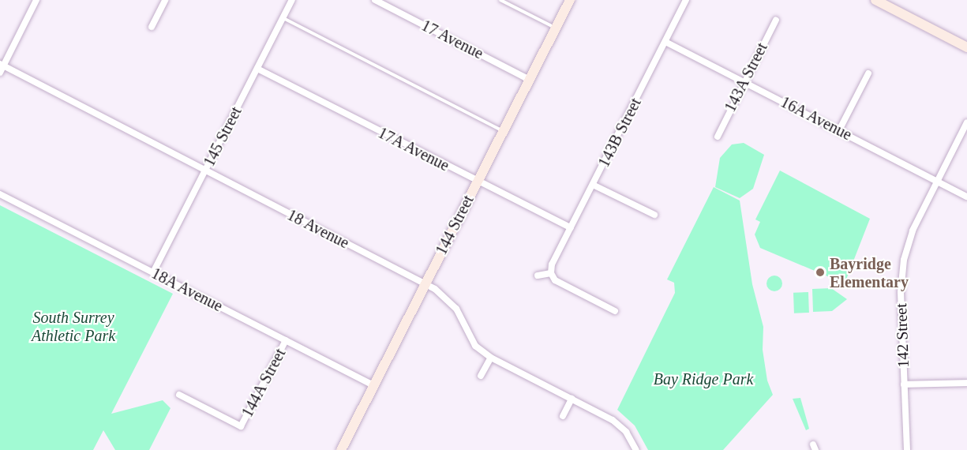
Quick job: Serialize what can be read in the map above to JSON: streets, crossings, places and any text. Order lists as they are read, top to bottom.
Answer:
{
  "streets": {
    "street": [
      "17 Avenue",
      "143A Street",
      "16A Avenue",
      "143B Street",
      "145 Street",
      "17A Avenue",
      "144 Street",
      "18 Avenue",
      "18A Avenue",
      "142 Street",
      "144A Street"
    ]
  },
  "crossings": [
    ["17 Avenue", "144 Street"],
    ["143A Street", "16A Avenue"],
    ["16A Avenue", "143B Street"],
    ["16A Avenue", "142 Street"],
    ["143B Street", "17A Avenue"],
    ["145 Street", "17A Avenue"],
    ["145 Street", "18 Avenue"],
    ["145 Street", "18A Avenue"],
    ["17A Avenue", "144 Street"],
    ["144 Street", "18 Avenue"],
    ["144 Street", "18A Avenue"],
    ["18A Avenue", "144A Street"]
  ],
  "parks": ["South Surrey Athletic Park", "Bay Ridge Park"],
  "places": ["Bayridge Elementary"]
}
